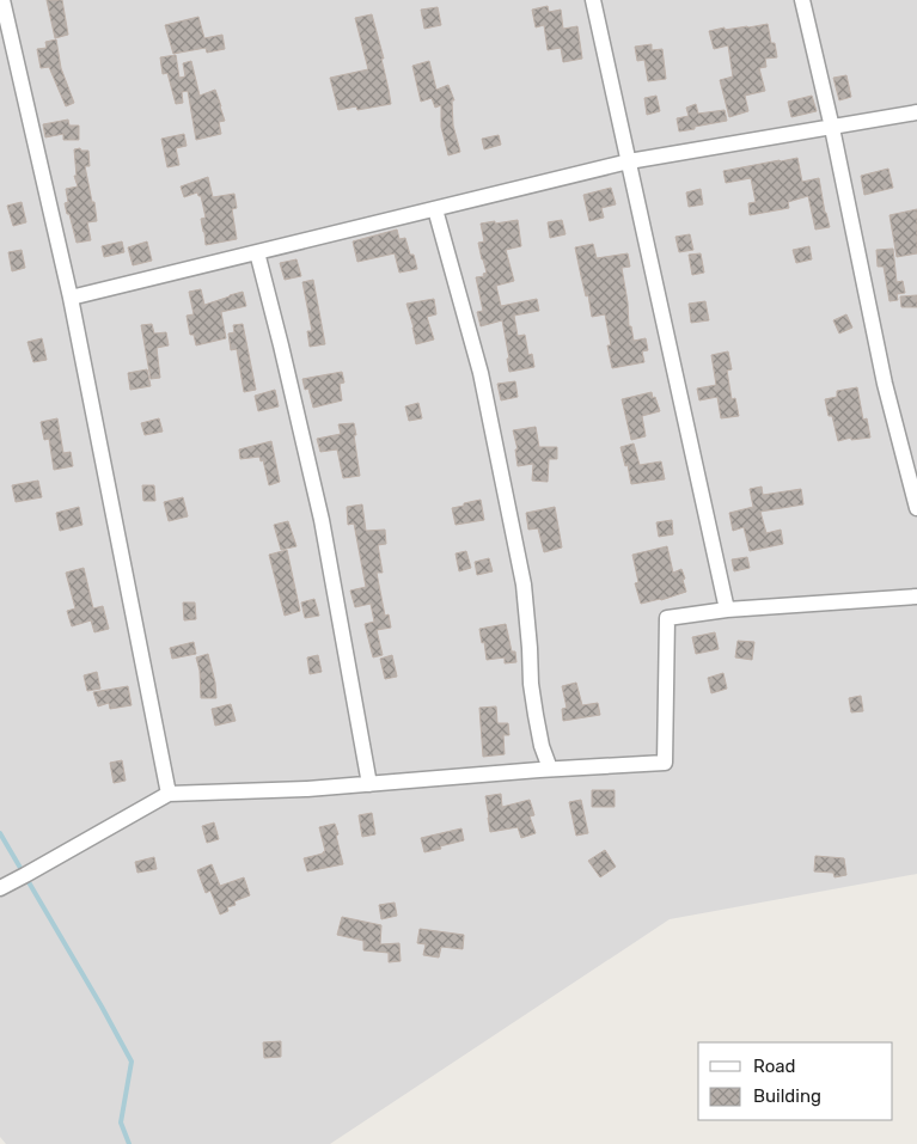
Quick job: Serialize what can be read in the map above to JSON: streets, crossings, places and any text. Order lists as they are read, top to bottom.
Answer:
{
  "legend": ["Road", "Building"]
}
